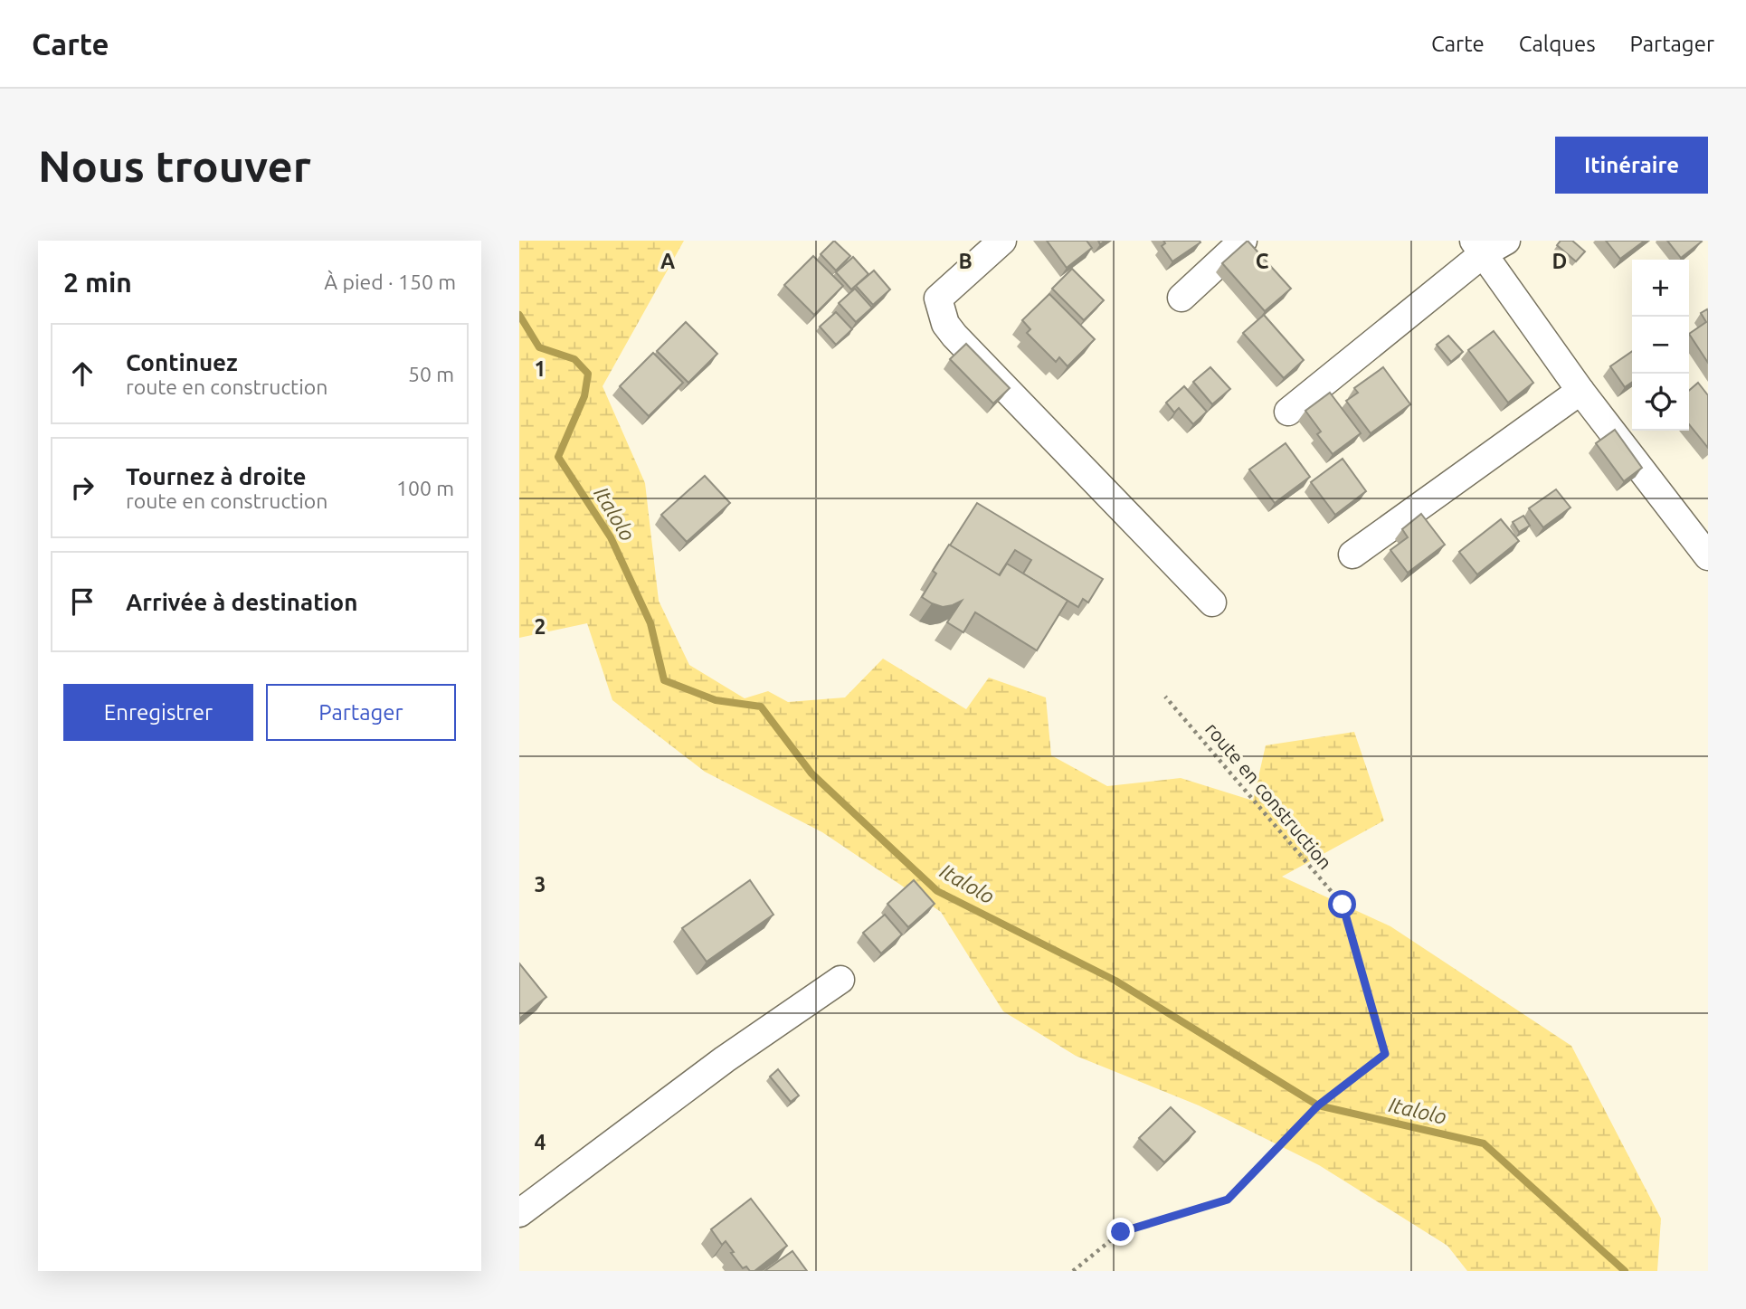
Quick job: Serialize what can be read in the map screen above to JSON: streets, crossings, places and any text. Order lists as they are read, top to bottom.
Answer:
{
  "streets": {
    "path": ["route en construction"]
  },
  "water": ["Italolo"],
  "page": {
    "header": "Carte",
    "nav": ["Carte", "Calques", "Partager"],
    "buttons": [
      "Itinéraire",
      ["Enregistrer", "Partager"]
    ],
    "title": "Nous trouver",
    "heading": ["2 min", "À pied · 150 m"],
    "map_buttons": ["+", "−"],
    "list": [
      ["Continuez", "route en construction", "50 m"],
      ["Tournez à droite", "route en construction", "100 m"],
      "Arrivée à destination"
    ]
  },
  "grid": {
    "columns": [
      "A",
      "B",
      "C",
      "D"
    ],
    "rows": [
      "1",
      "2",
      "3",
      "4"
    ]
  }
}
